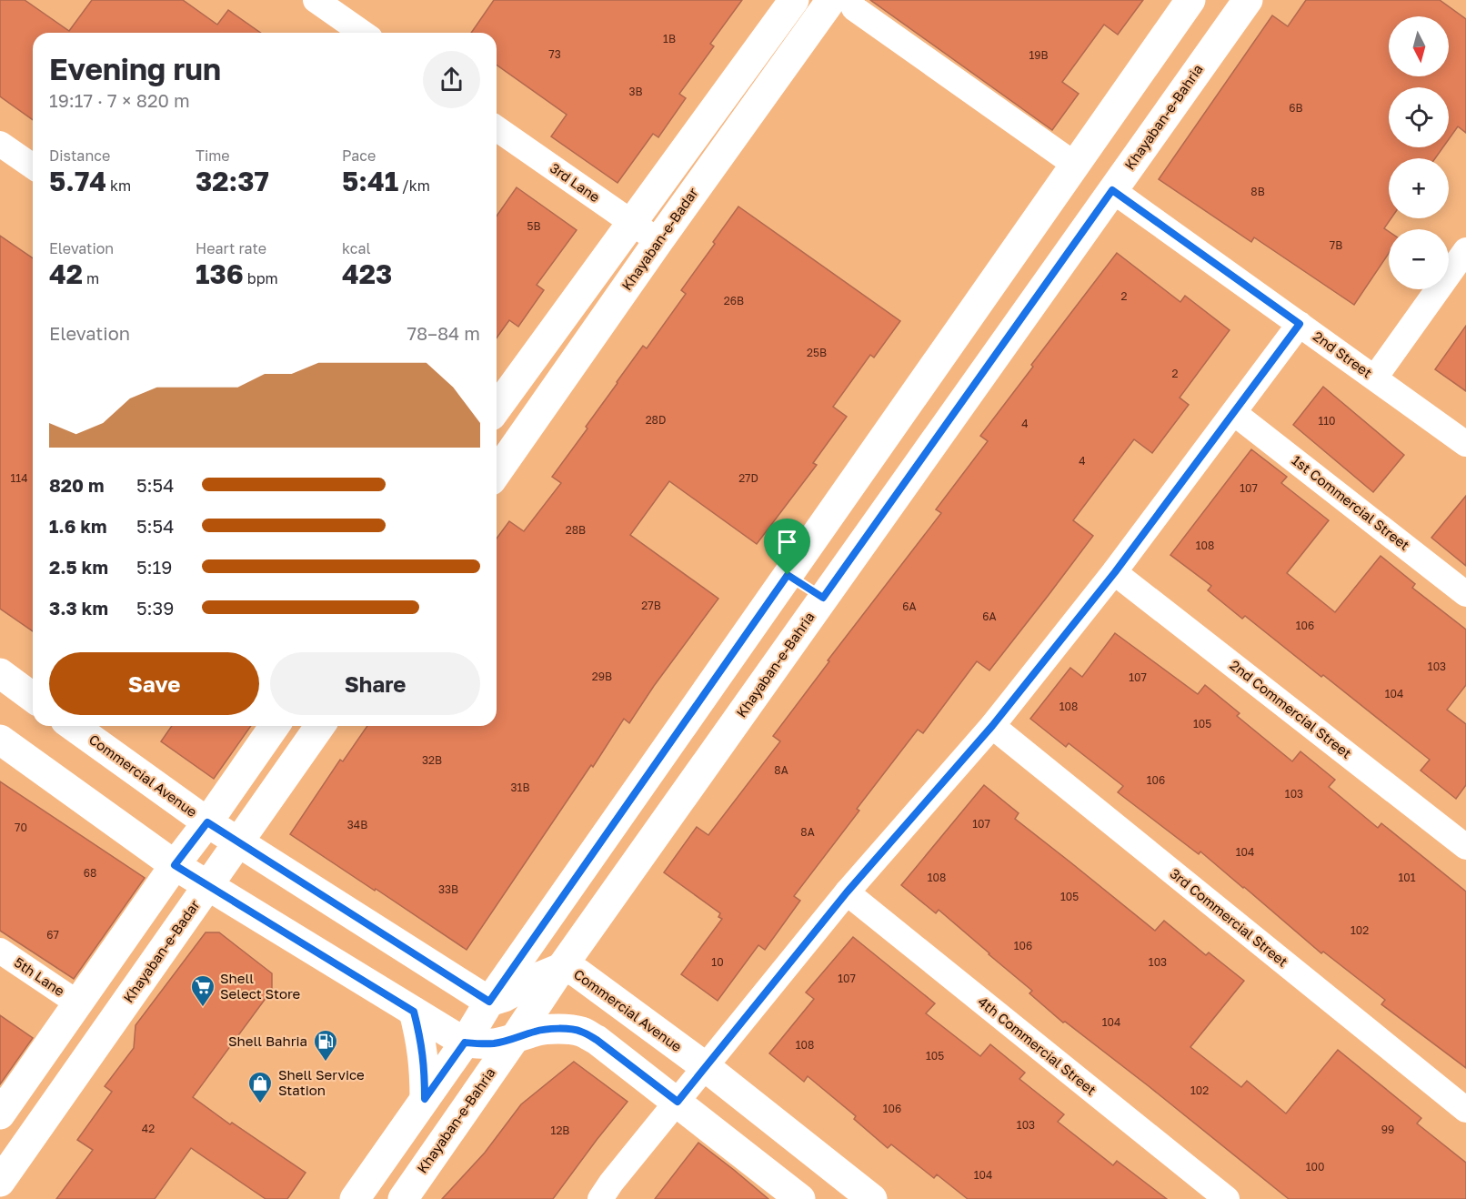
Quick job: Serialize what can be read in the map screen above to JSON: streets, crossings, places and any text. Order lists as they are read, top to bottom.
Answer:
{
  "streets": {
    "main road": ["Khayaban-e-Bahria", "Khayaban-e-Badar", "Commercial Avenue"],
    "street": [
      "3rd Lane",
      "2nd Street",
      "1st Commercial Street",
      "2nd Commercial Street",
      "3rd Commercial Street",
      "5th Lane",
      "4th Commercial Street"
    ]
  },
  "crossings": [
    ["Khayaban-e-Bahria", "2nd Street"],
    ["Khayaban-e-Bahria", "Commercial Avenue"],
    ["3rd Lane", "Khayaban-e-Badar"],
    ["Khayaban-e-Badar", "Commercial Avenue"]
  ],
  "places": {
    "supermarket": ["Shell Select Store"],
    "fuel station": ["Shell Bahria"],
    "shop": ["Shell Service Station"]
  },
  "house_numbers": [
    "1B",
    "73",
    "19B",
    "3B",
    "6B",
    "8B",
    "5B",
    "7B",
    "2",
    "26B",
    "25B",
    "2",
    "28D",
    "110",
    "4",
    "4",
    "114",
    "27D",
    "107",
    "28B",
    "108",
    "27B",
    "6A",
    "6A",
    "106",
    "103",
    "29B",
    "107",
    "104",
    "108",
    "105",
    "32B",
    "8A",
    "106",
    "31B",
    "103",
    "107",
    "34B",
    "70",
    "8A",
    "104",
    "68",
    "108",
    "101",
    "33B",
    "105",
    "102",
    "67",
    "106",
    "10",
    "103",
    "107",
    "104",
    "108",
    "105",
    "102",
    "106",
    "103",
    "42",
    "99",
    "12B",
    "100",
    "104"
  ],
  "north": "bottom",
  "page": {
    "map_buttons": ["+", "−"],
    "heading": ["Evening run", "19:17 · 7 × 820 m"],
    "stats": [
      ["Distance", "5.74 km"],
      ["Time", "32:37"],
      ["Pace", "5:41 /km"],
      ["Elevation", "42 m"],
      ["Heart rate", "136 bpm"],
      ["kcal", "423"]
    ],
    "chart": ["Elevation", "78–84 m"],
    "list": [
      {
        "name": "820 m",
        "note": "5:54"
      },
      {
        "name": "1.6 km",
        "note": "5:54"
      },
      {
        "name": "2.5 km",
        "note": "5:19"
      },
      {
        "name": "3.3 km",
        "note": "5:39"
      }
    ],
    "buttons": ["Save", "Share"]
  }
}
